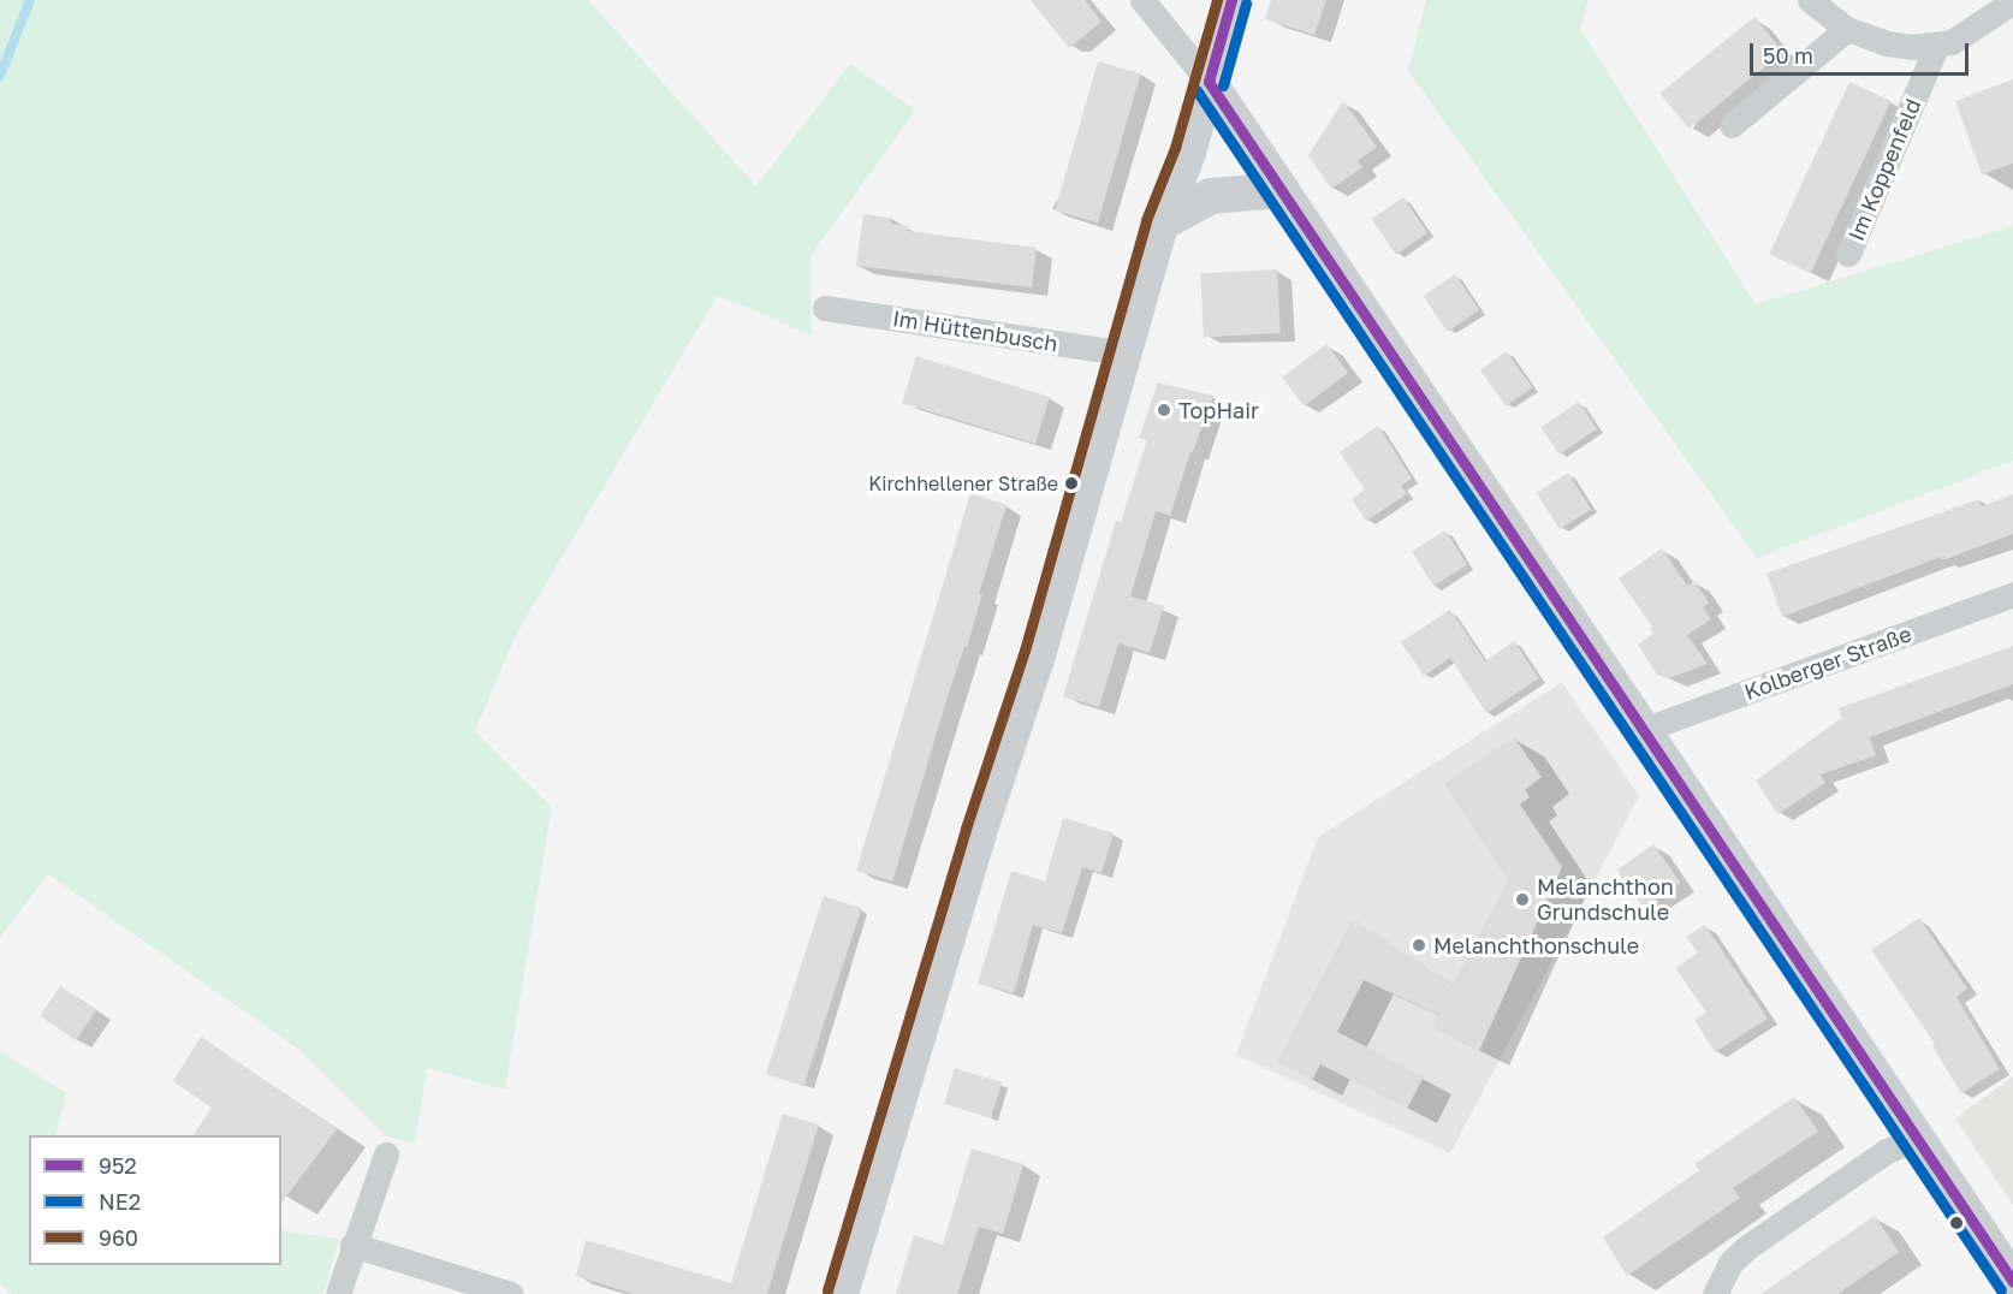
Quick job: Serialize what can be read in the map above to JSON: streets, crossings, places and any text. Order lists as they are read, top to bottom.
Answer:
{
  "streets": {
    "street": ["Im Koppenfeld", "Im Hüttenbusch", "Kolberger Straße"]
  },
  "places": [
    "TopHair",
    "Kirchhellener Straße",
    "Melanchthon Grundschule",
    "Melanchthonschule"
  ],
  "lines": ["transit line 952", "transit line 960", "transit line NE2"],
  "legend": ["952", "NE2", "960"],
  "scale_bar": "50 m"
}
